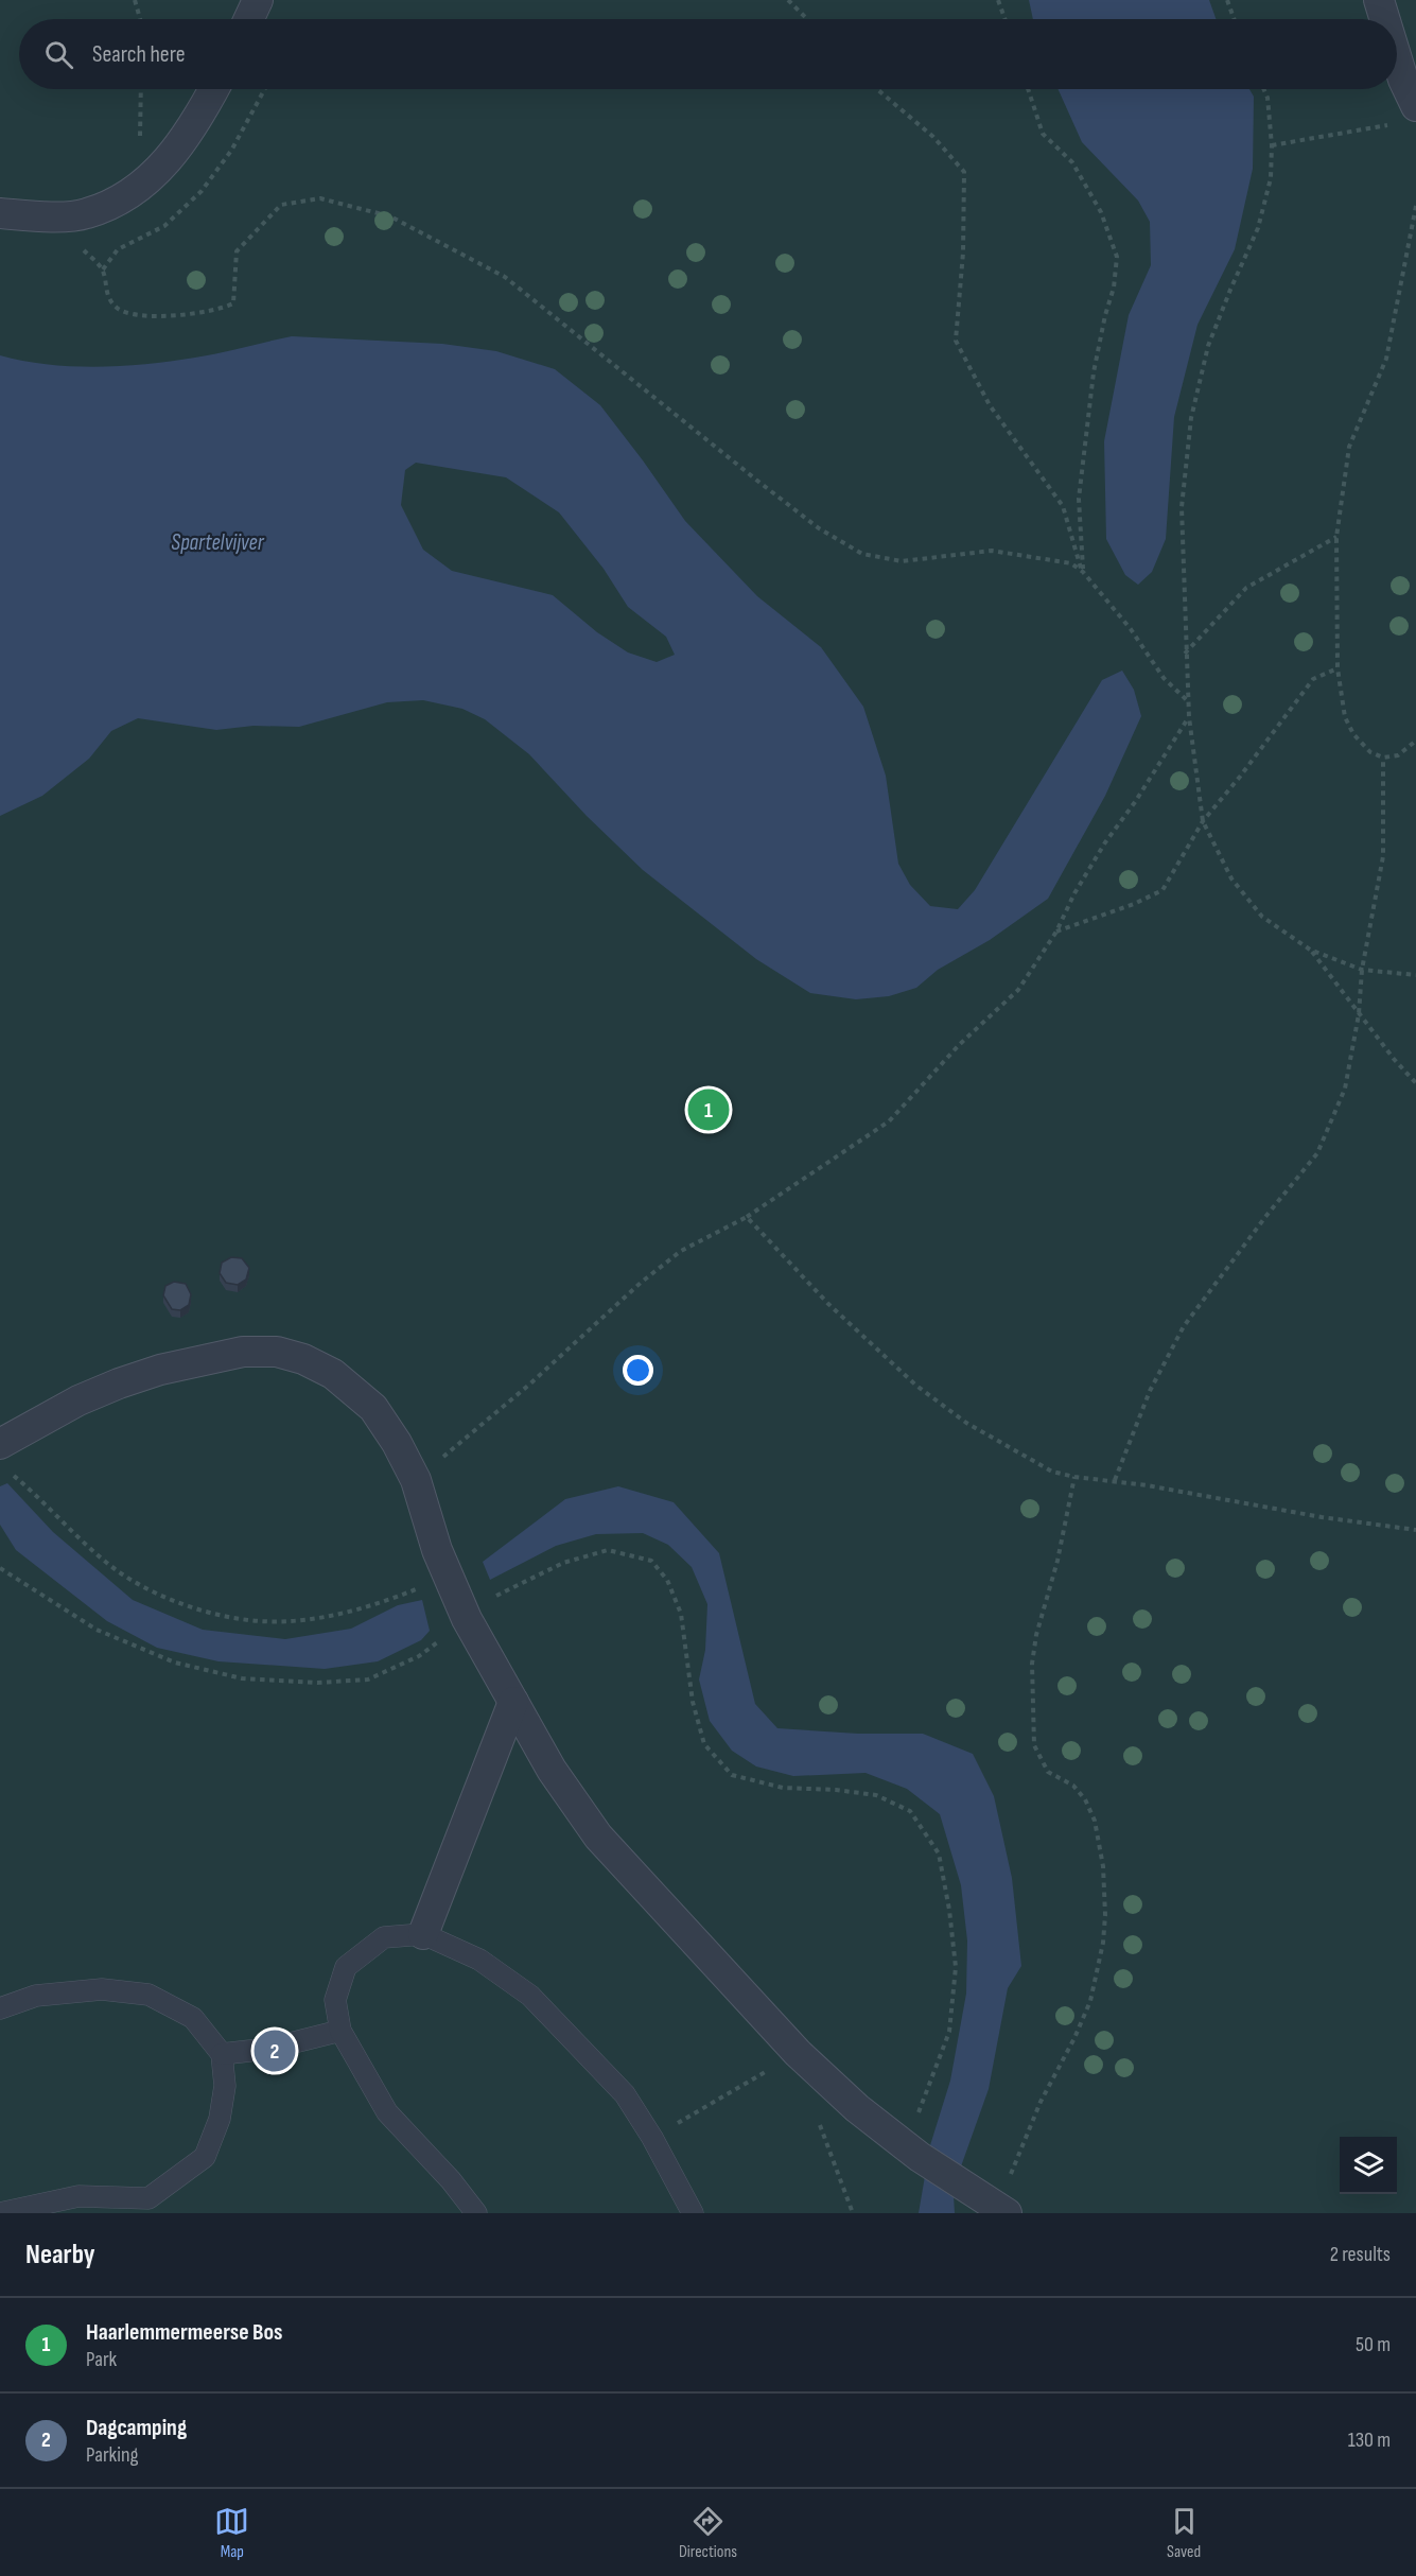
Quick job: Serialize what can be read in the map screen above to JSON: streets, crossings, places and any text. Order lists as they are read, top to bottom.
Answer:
{
  "water": ["Spartelvijver"],
  "page": {
    "search": "Search here",
    "pins": ["1", "2"],
    "heading": ["Nearby", "2 results"],
    "list": [
      {
        "mark": "1",
        "name": "Haarlemmermeerse Bos",
        "note": "Park",
        "value": "50 m"
      },
      {
        "mark": "2",
        "name": "Dagcamping",
        "note": "Parking",
        "value": "130 m"
      }
    ],
    "nav": ["Map", "Directions", "Saved"]
  }
}
